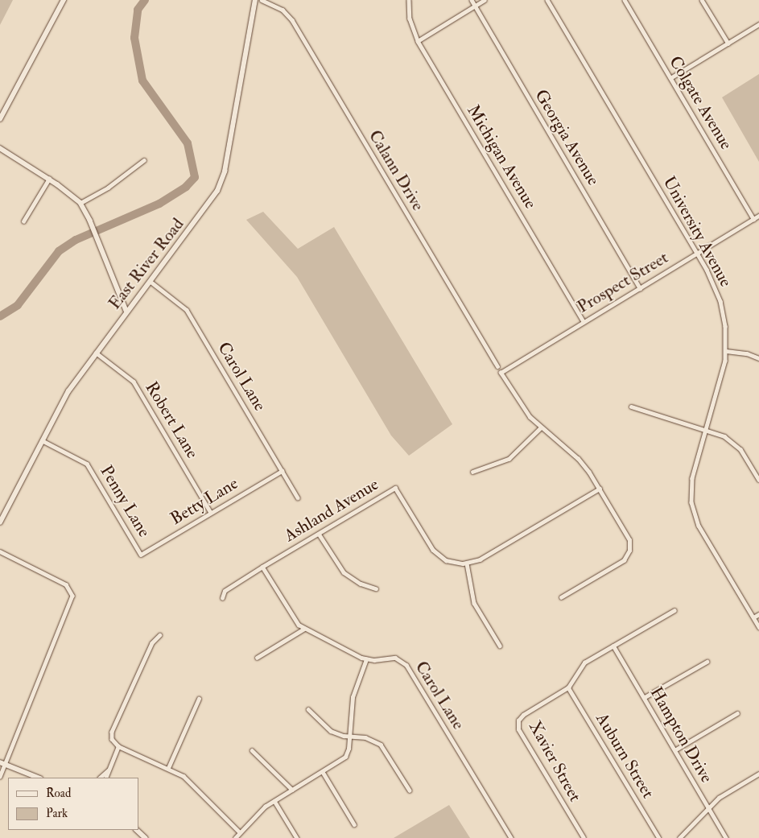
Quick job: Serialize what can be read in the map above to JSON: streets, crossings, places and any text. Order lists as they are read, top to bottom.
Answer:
{
  "streets": {
    "street": [
      "Colgate Avenue",
      "Georgia Avenue",
      "Michigan Avenue",
      "Calann Drive",
      "University Avenue",
      "East River Road",
      "Prospect Street",
      "Carol Lane",
      "Robert Lane",
      "Penny Lane",
      "Betty Lane",
      "Ashland Avenue",
      "Hampton Drive",
      "Auburn Street",
      "Xavier Street"
    ]
  },
  "crossings": [
    ["Colgate Avenue", "Prospect Street"],
    ["Georgia Avenue", "Prospect Street"],
    ["Michigan Avenue", "Prospect Street"],
    ["University Avenue", "Prospect Street"],
    ["East River Road", "Carol Lane"],
    ["East River Road", "Robert Lane"],
    ["East River Road", "Penny Lane"],
    ["Carol Lane", "Betty Lane"],
    ["Carol Lane", "Ashland Avenue"],
    ["Robert Lane", "Betty Lane"],
    ["Penny Lane", "Betty Lane"],
    ["Hampton Drive", "Xavier Street"],
    ["Auburn Street", "Xavier Street"]
  ],
  "legend": ["Road", "Park"]
}
